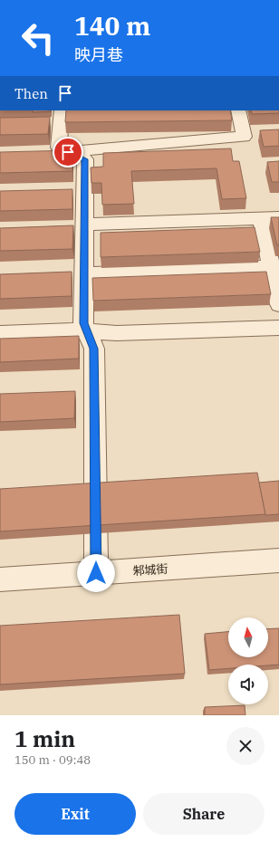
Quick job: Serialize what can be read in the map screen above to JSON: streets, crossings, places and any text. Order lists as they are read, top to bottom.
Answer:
{
  "streets": {
    "street": ["邾城街"]
  },
  "north": "top",
  "page": {
    "turn": ["140 m", "映月巷"],
    "then": "Then",
    "heading": ["1 min", "150 m · 09:48"],
    "buttons": ["Exit", "Share"]
  }
}
